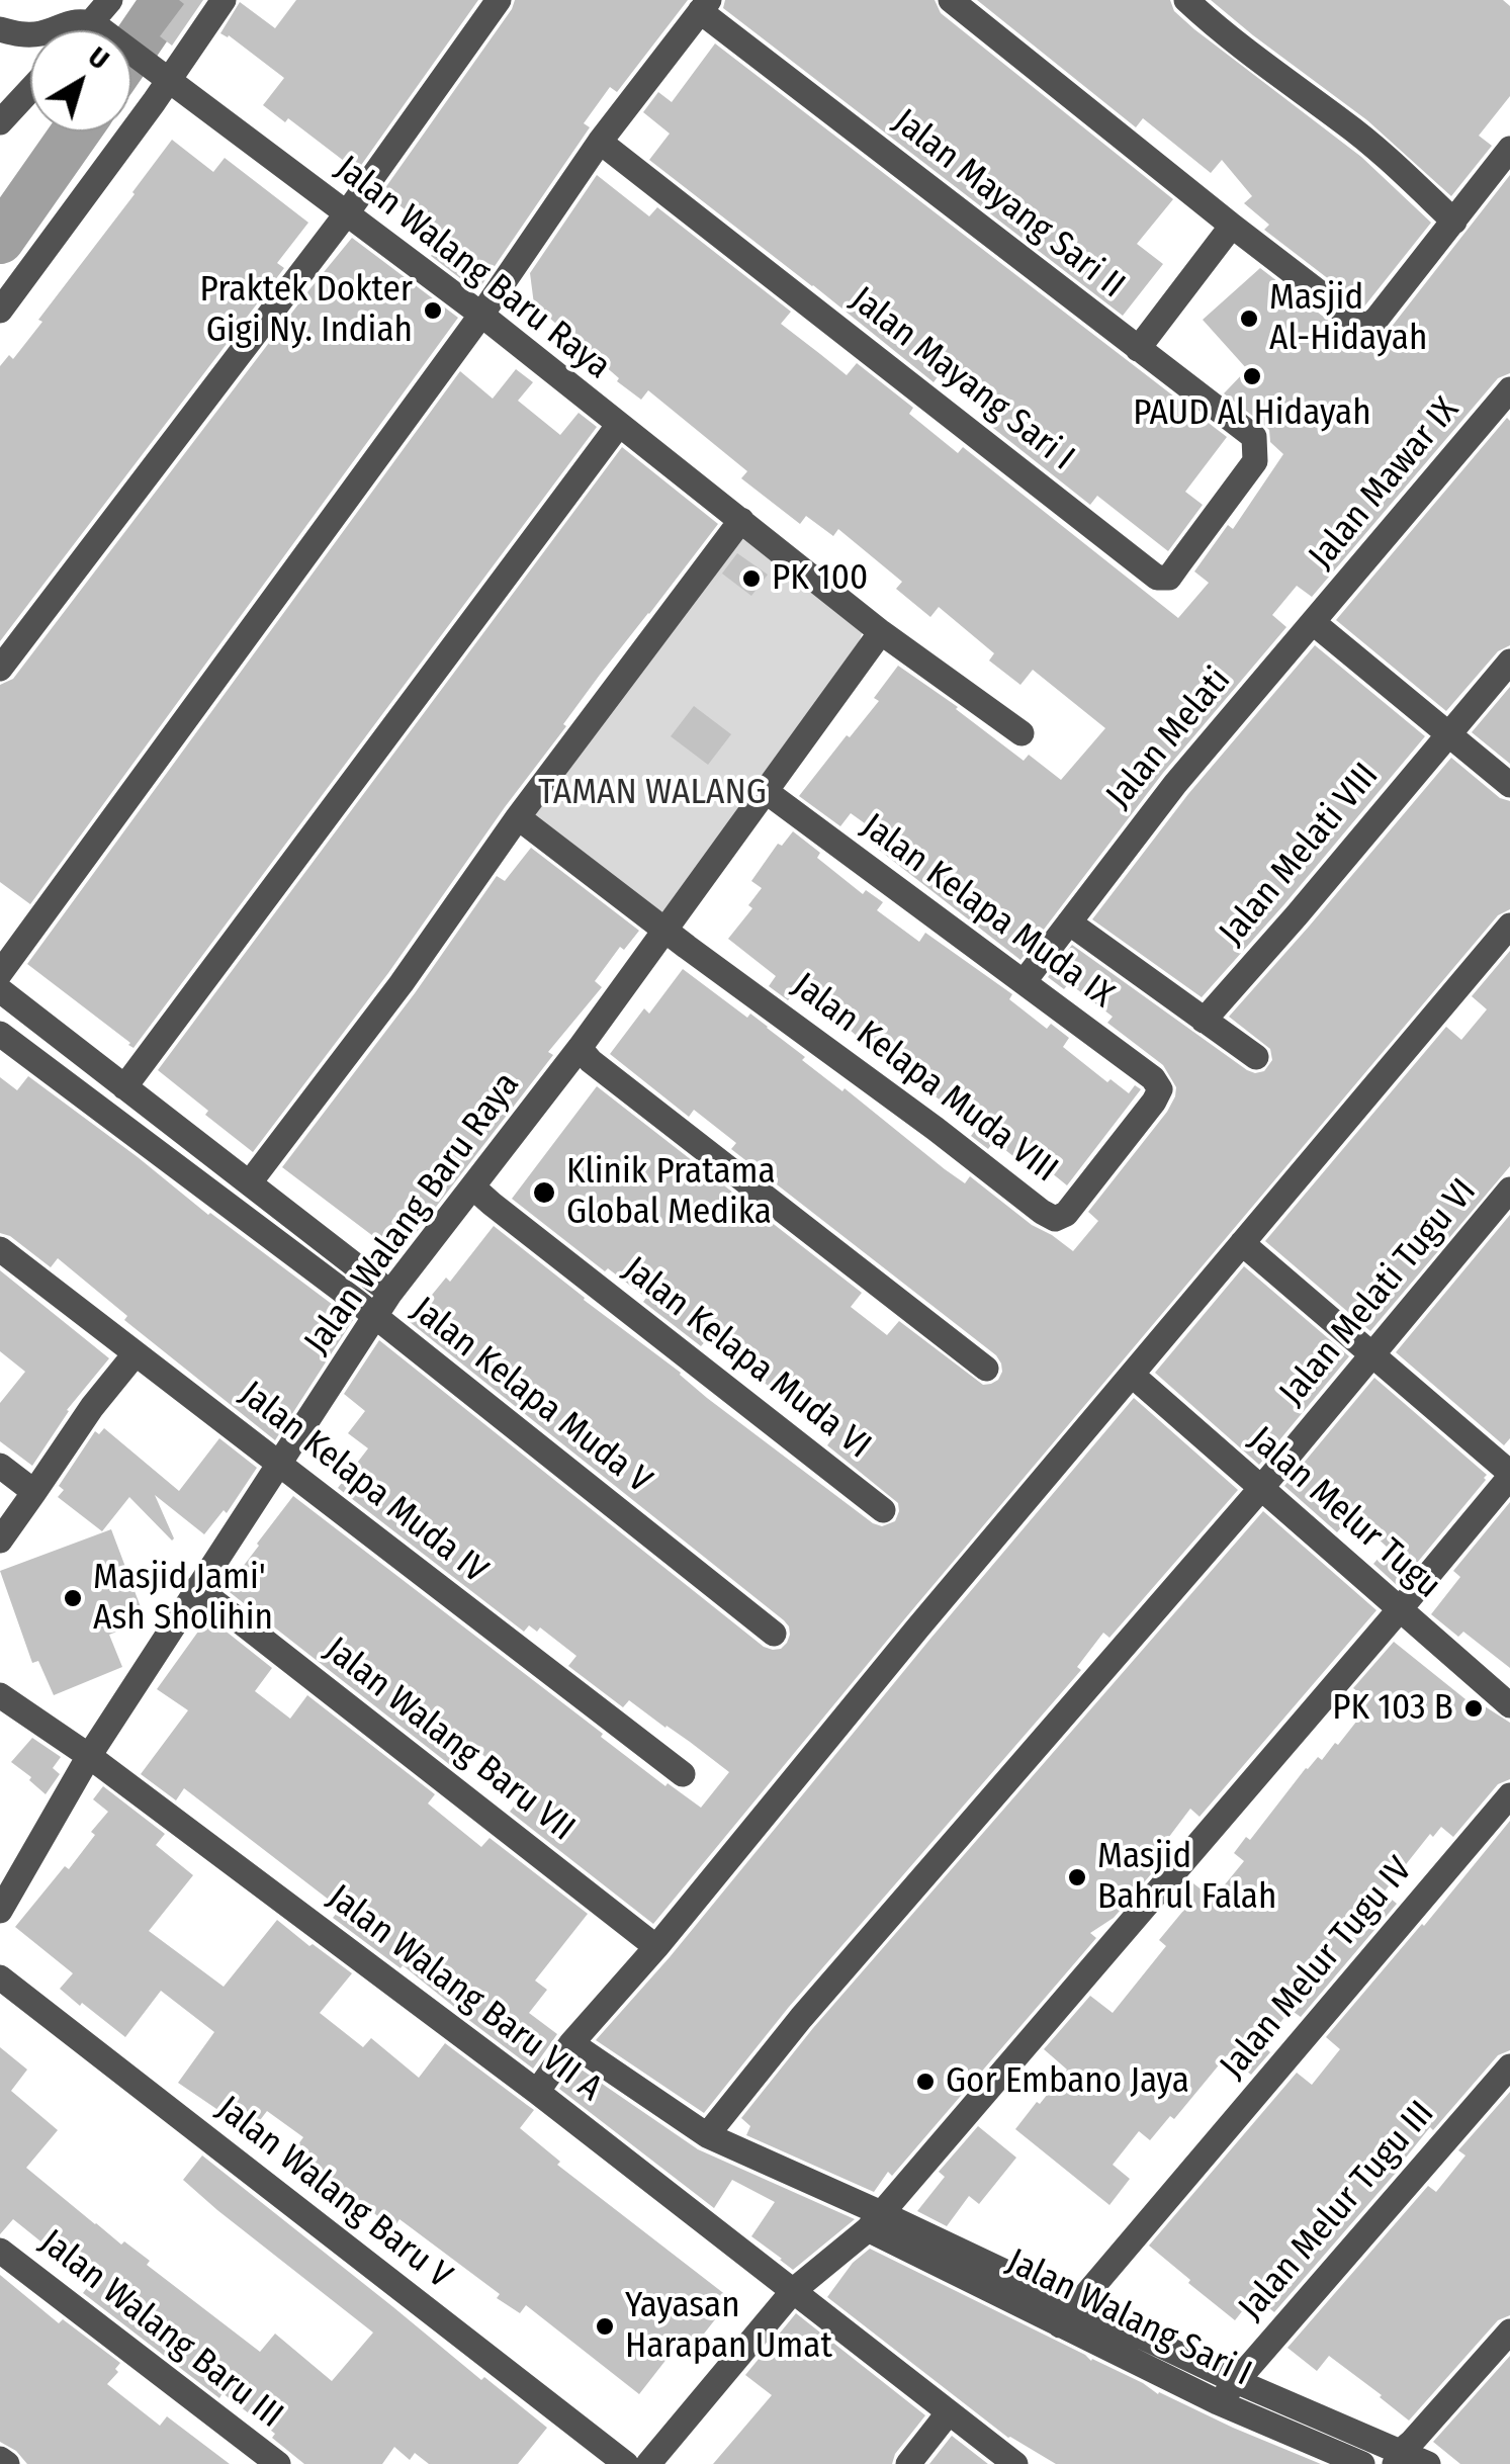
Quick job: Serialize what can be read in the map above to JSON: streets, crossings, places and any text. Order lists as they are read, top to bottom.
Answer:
{
  "streets": {
    "street": [
      "Jalan Mayang Sari II",
      "Jalan Walang Baru Raya",
      "Jalan Mayang Sari I",
      "Jalan Mawar IX",
      "Jalan Melati",
      "Jalan Melati VIII",
      "Jalan Kelapa Muda IX",
      "Jalan Kelapa Muda VIII",
      "Jalan Melati Tugu VI",
      "Jalan Kelapa Muda VI",
      "Jalan Kelapa Muda V",
      "Jalan Kelapa Muda IV",
      "Jalan Melur Tugu",
      "Jalan Walang Baru VII",
      "Jalan Melur Tugu IV",
      "Jalan Walang Baru VII A",
      "Jalan Walang Baru V",
      "Jalan Melur Tugu III",
      "Jalan Walang Sari I",
      "Jalan Walang Baru III"
    ]
  },
  "crossings": [
    ["Jalan Mayang Sari II", "Jalan Mayang Sari I"],
    ["Jalan Walang Baru Raya", "Jalan Kelapa Muda IX"],
    ["Jalan Walang Baru Raya", "Jalan Kelapa Muda VIII"],
    ["Jalan Walang Baru Raya", "Jalan Kelapa Muda VI"],
    ["Jalan Walang Baru Raya", "Jalan Kelapa Muda V"],
    ["Jalan Walang Baru Raya", "Jalan Kelapa Muda IV"],
    ["Jalan Walang Baru Raya", "Jalan Walang Baru VII"],
    ["Jalan Walang Baru Raya", "Jalan Walang Baru VII A"],
    ["Jalan Mawar IX", "Jalan Melati"],
    ["Jalan Melati", "Jalan Kelapa Muda IX"],
    ["Jalan Kelapa Muda IX", "Jalan Kelapa Muda VIII"],
    ["Jalan Melati Tugu VI", "Jalan Melur Tugu"],
    ["Jalan Melati Tugu VI", "Jalan Walang Sari I"],
    ["Jalan Melur Tugu IV", "Jalan Walang Sari I"],
    ["Jalan Melur Tugu III", "Jalan Walang Sari I"]
  ],
  "parks": ["TAMAN WALANG"],
  "places": [
    "Praktek Dokter Gigi Ny. Indiah",
    "Masjid Al-Hidayah",
    "PAUD Al Hidayah",
    "PK 100",
    "Klinik Pratama Global Medika",
    "Masjid Jami' Ash Sholihin",
    "PK 103 B",
    "Masjid Bahrul Falah",
    "Gor Embano Jaya",
    "Yayasan Harapan Umat"
  ],
  "north": "top right"
}
